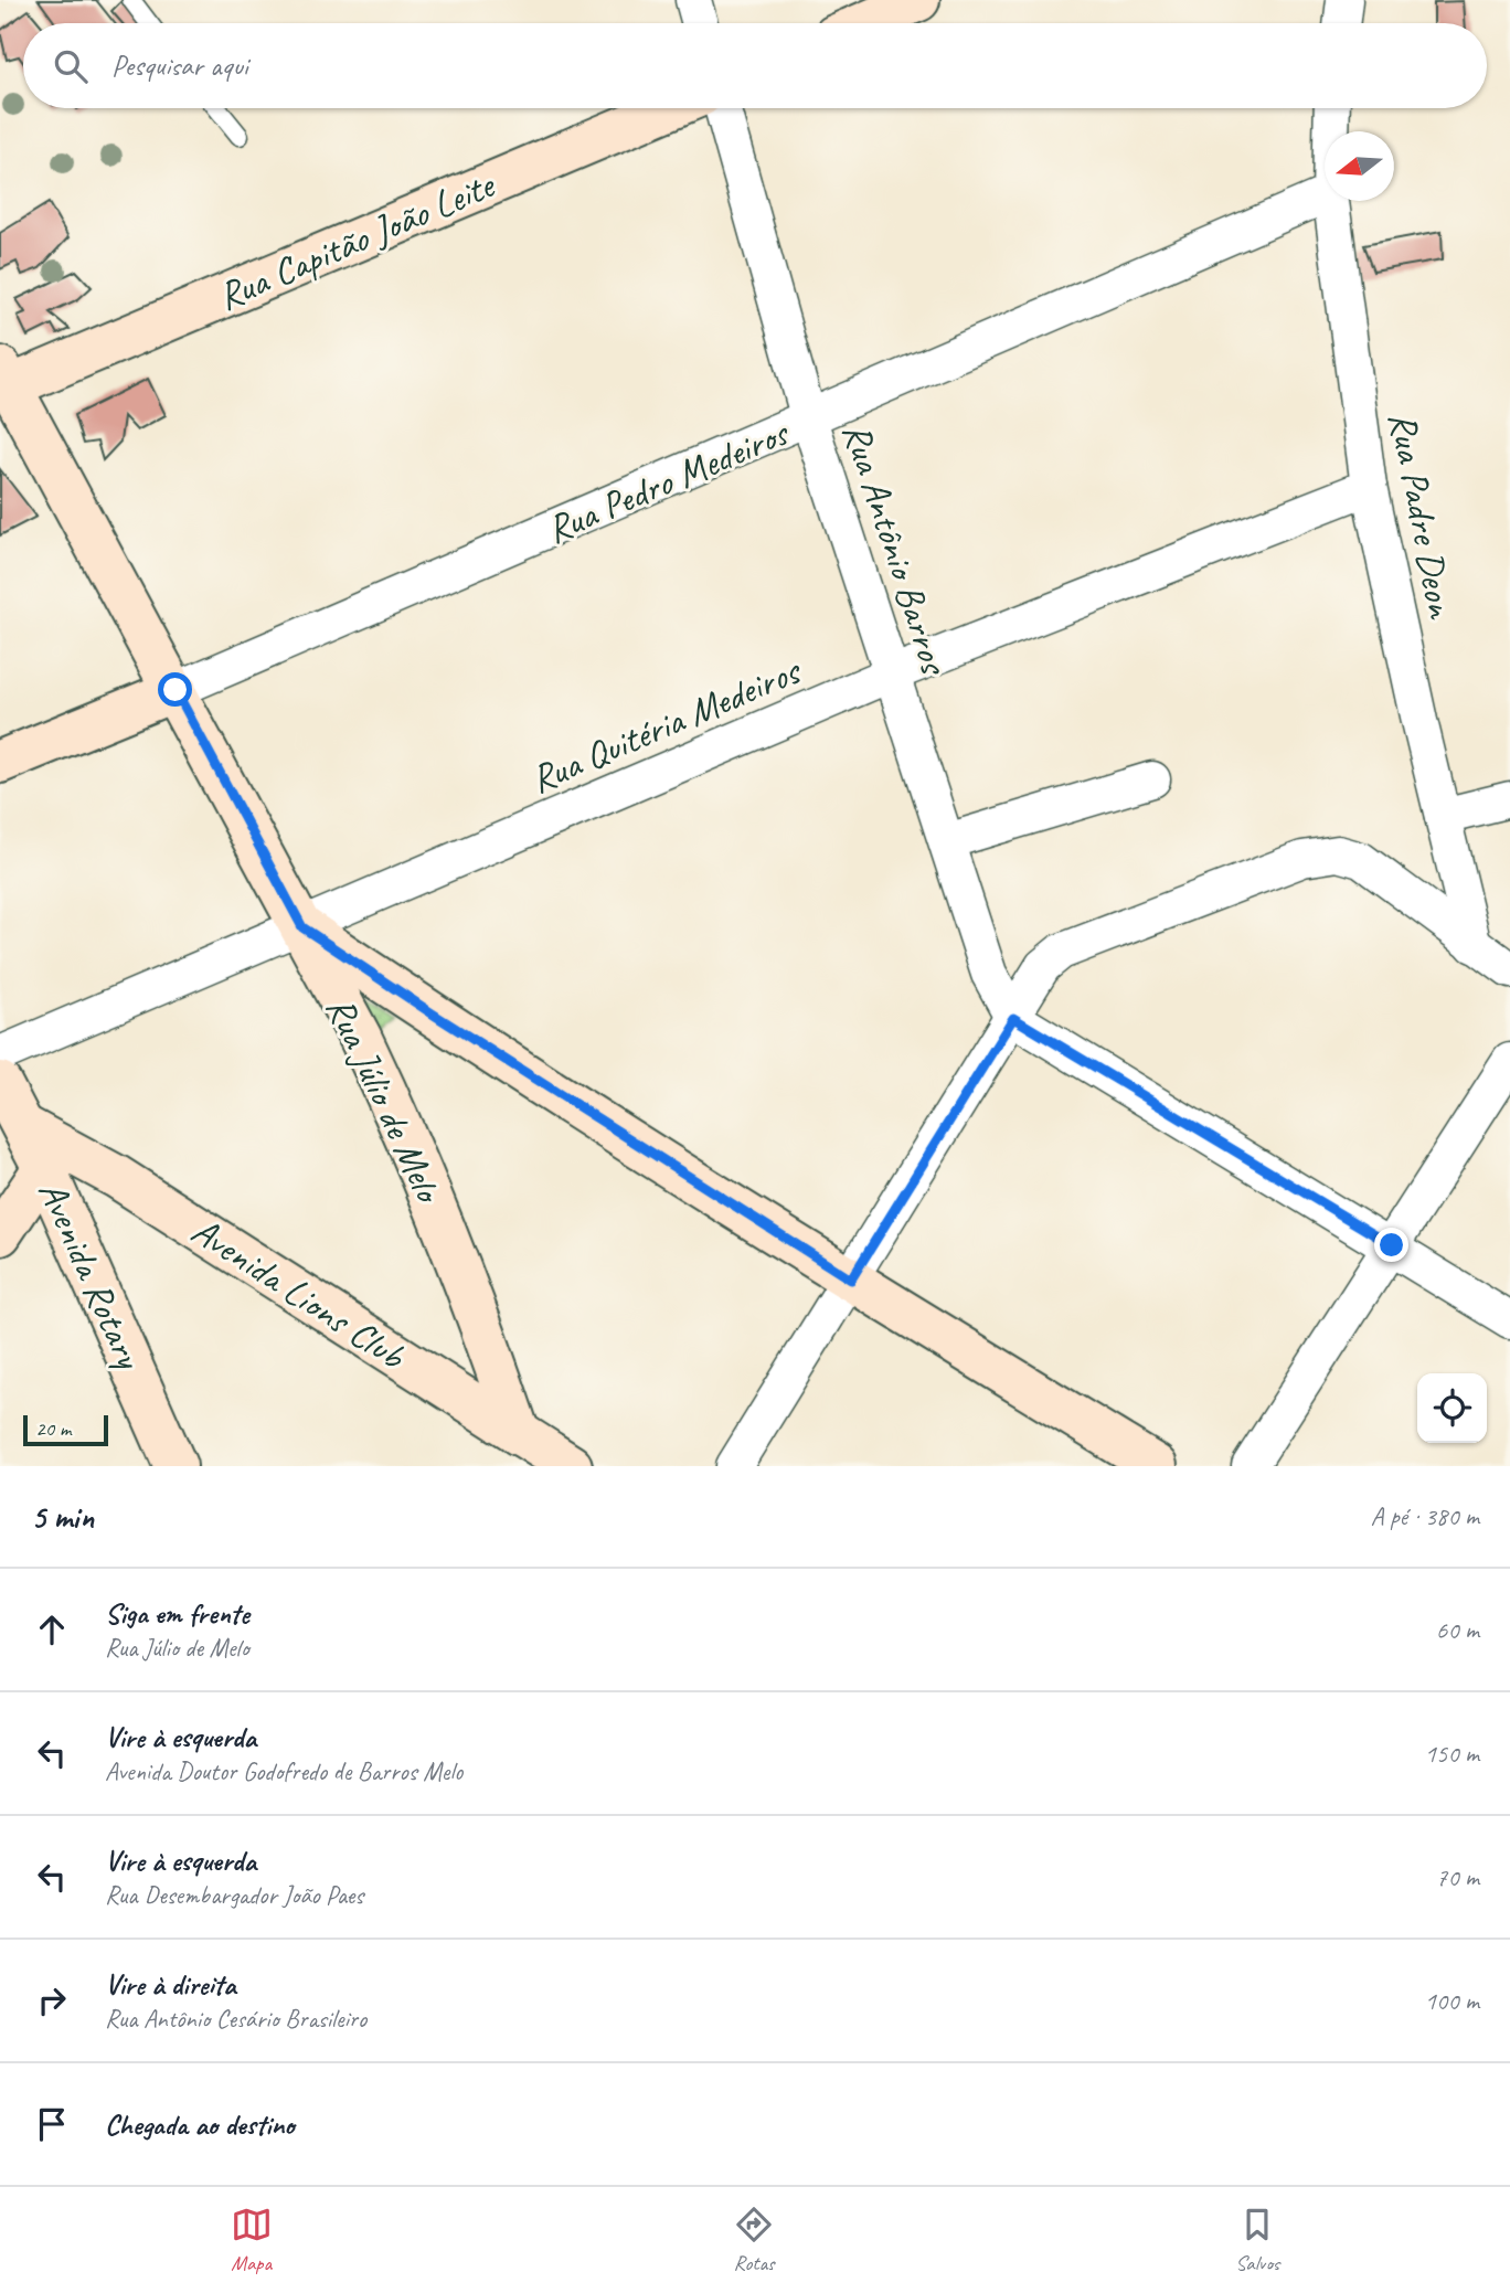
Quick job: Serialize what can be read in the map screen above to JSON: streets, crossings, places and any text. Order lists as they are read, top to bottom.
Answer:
{
  "streets": {
    "street": [
      "Rua Capitão João Leite",
      "Rua Pedro Medeiros",
      "Rua Padre Deon",
      "Rua Antônio Barros",
      "Rua Quitéria Medeiros",
      "Rua Júlio de Melo",
      "Avenida Rotary",
      "Avenida Lions Club"
    ]
  },
  "crossings": [
    ["Rua Capitão João Leite", "Rua Júlio de Melo"],
    ["Rua Pedro Medeiros", "Rua Antônio Barros"],
    ["Rua Pedro Medeiros", "Rua Júlio de Melo"],
    ["Rua Padre Deon", "Rua Quitéria Medeiros"],
    ["Rua Antônio Barros", "Rua Quitéria Medeiros"],
    ["Rua Quitéria Medeiros", "Rua Júlio de Melo"],
    ["Rua Júlio de Melo", "Avenida Lions Club"],
    ["Avenida Rotary", "Avenida Lions Club"]
  ],
  "scale_bar": "20 m",
  "north": "left",
  "page": {
    "search": "Pesquisar aqui",
    "scale": "20 m",
    "heading": ["5 min", "A pé · 380 m"],
    "list": [
      ["Siga em frente", "Rua Júlio de Melo", "60 m"],
      ["Vire à esquerda", "Avenida Doutor Godofredo de Barros Melo", "150 m"],
      ["Vire à esquerda", "Rua Desembargador João Paes", "70 m"],
      ["Vire à direita", "Rua Antônio Cesário Brasileiro", "100 m"],
      "Chegada ao destino"
    ],
    "nav": ["Mapa", "Rotas", "Salvos"]
  }
}
